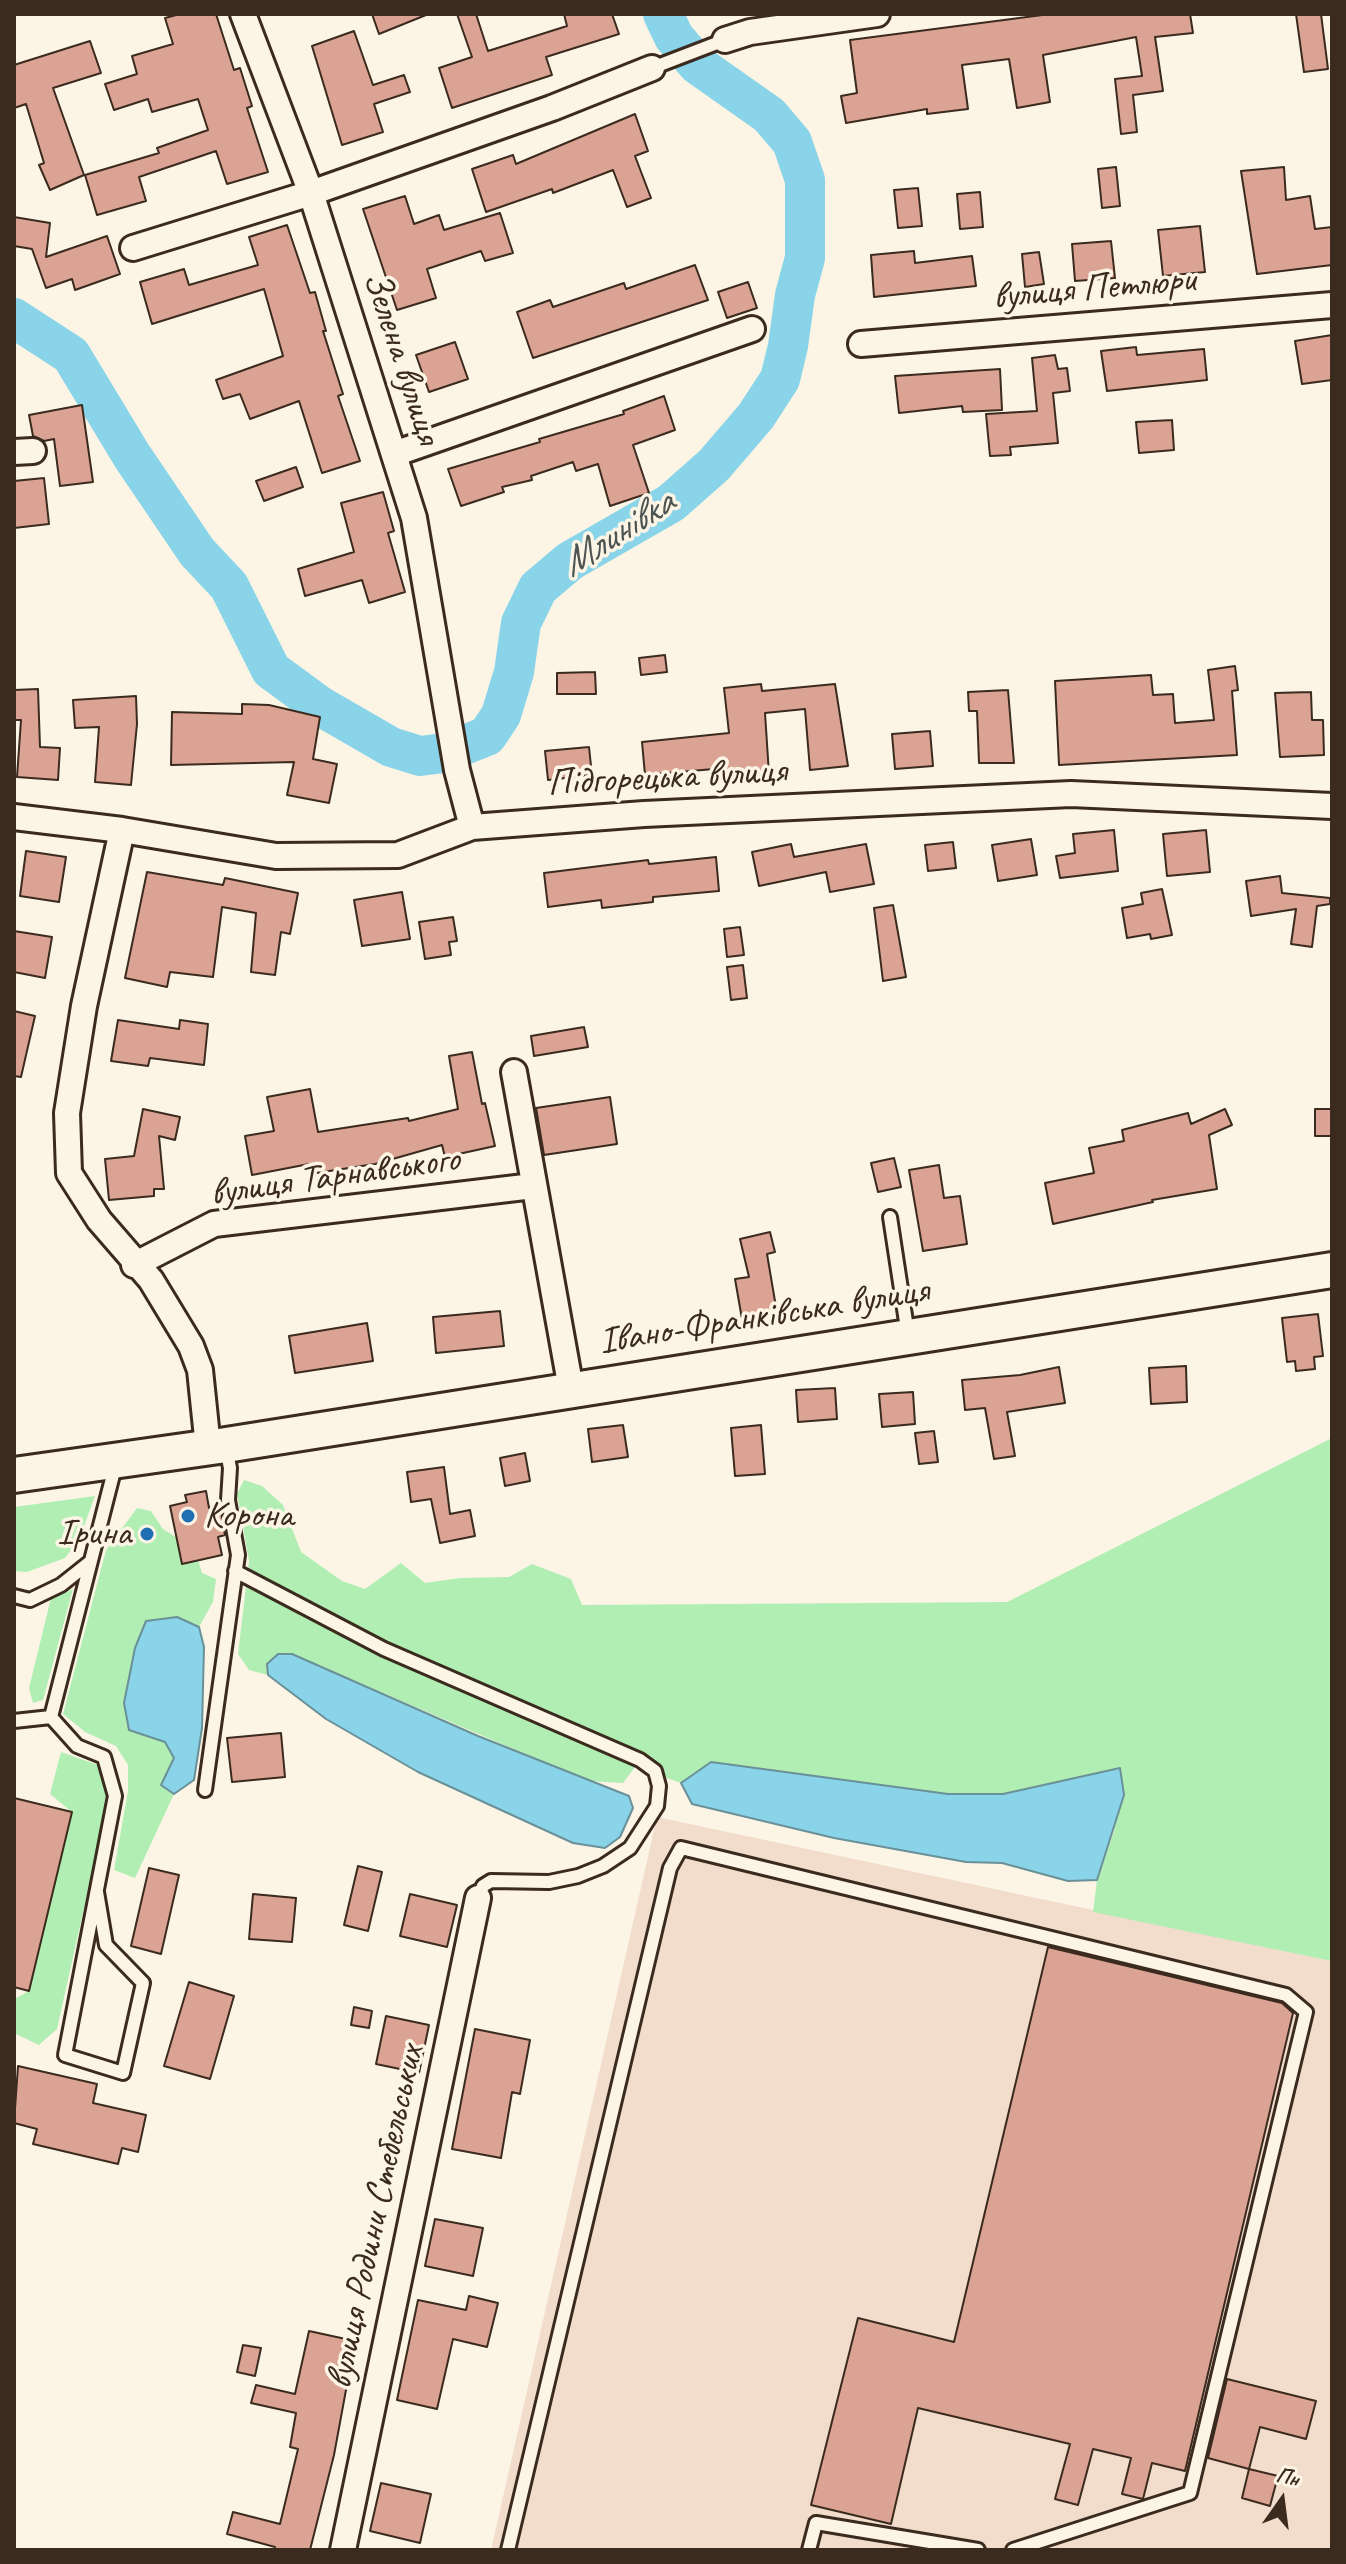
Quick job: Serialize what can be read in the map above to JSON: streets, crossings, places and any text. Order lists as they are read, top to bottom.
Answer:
{
  "streets": {
    "main road": ["Івано-Франківська вулиця"],
    "street": [
      "вулиця Петлюри",
      "Зелена вулиця",
      "Підгорецька вулиця",
      "вулиця Тарнавського",
      "вулиця Родини Стебельських"
    ]
  },
  "crossings": [
    ["Зелена вулиця", "Підгорецька вулиця"]
  ],
  "water": ["Млинівка"],
  "places": ["Корона", "Ірина"],
  "north": "top"
}
